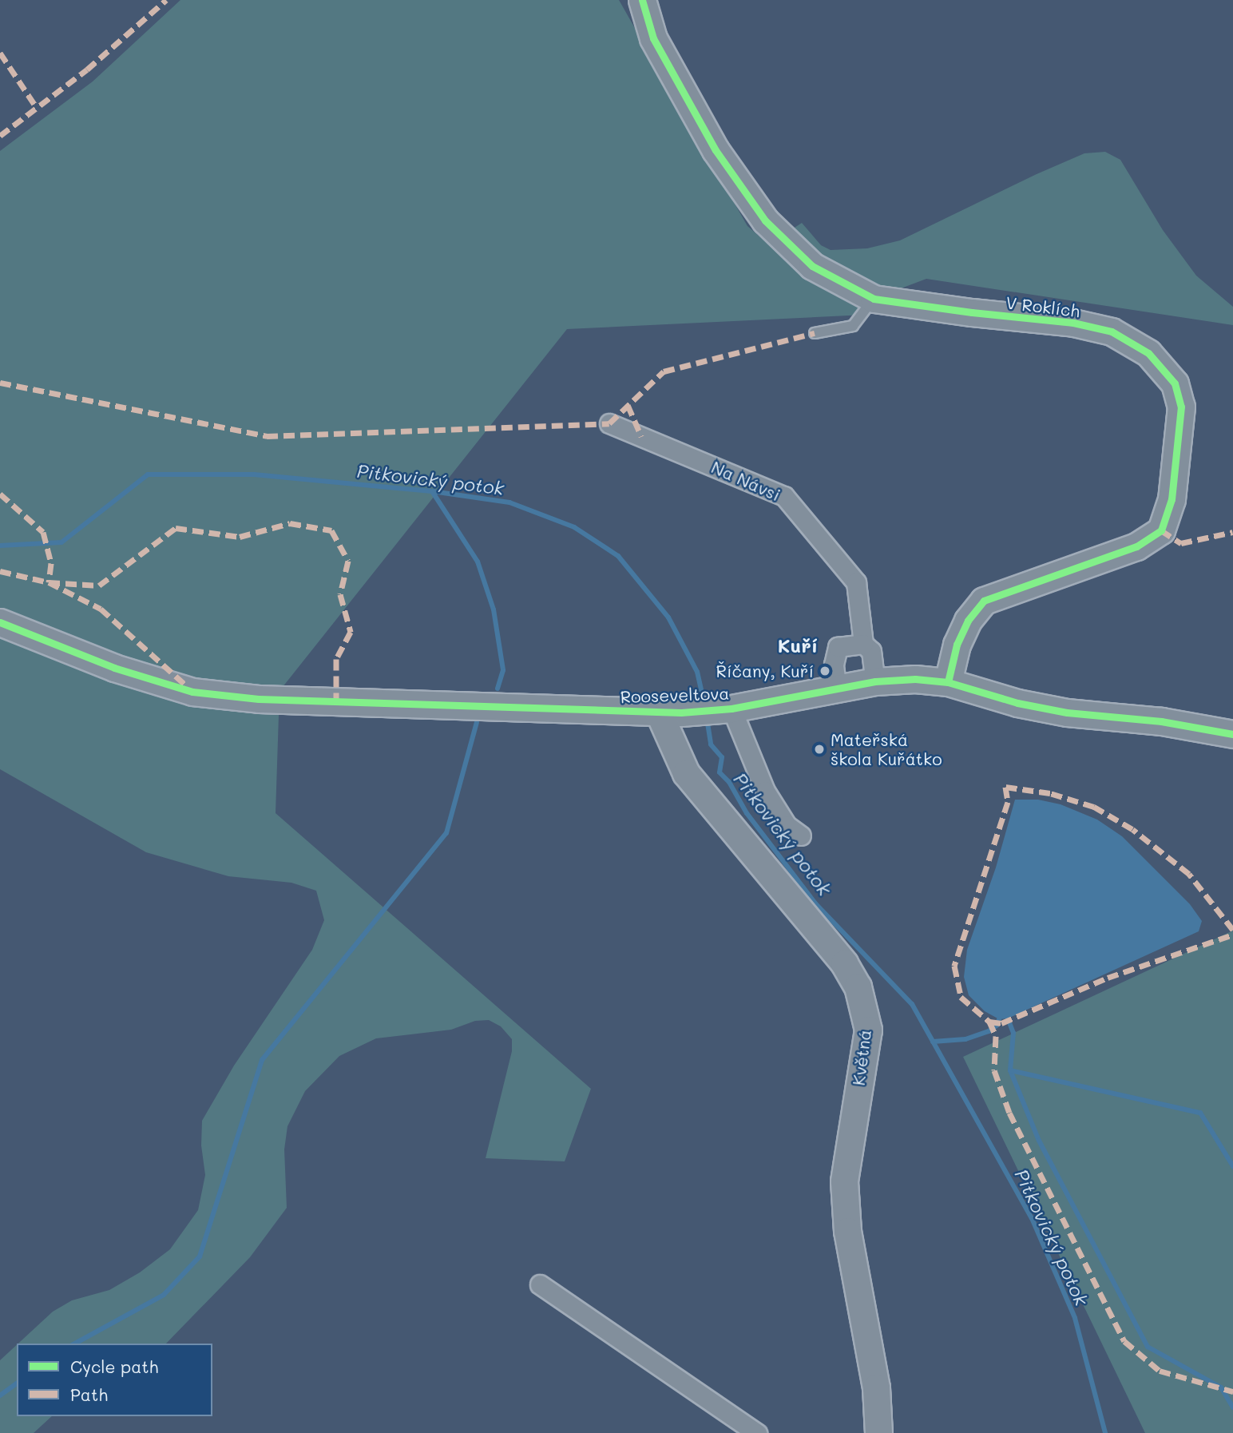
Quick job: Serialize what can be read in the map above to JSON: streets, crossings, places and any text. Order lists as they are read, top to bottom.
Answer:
{
  "streets": {
    "street": [
      "V Roklích",
      "Na Návsi",
      "Rooseveltova",
      "Květná"
    ]
  },
  "crossings": [
    ["V Roklích", "Rooseveltova"],
    ["Na Návsi", "Rooseveltova"],
    ["Rooseveltova", "Květná"]
  ],
  "districts": ["Kuří"],
  "water": ["Pitkovický potok"],
  "places": ["Říčany, Kuří", "Mateřská škola Kuřátko"],
  "legend": ["Cycle path", "Path"]
}
